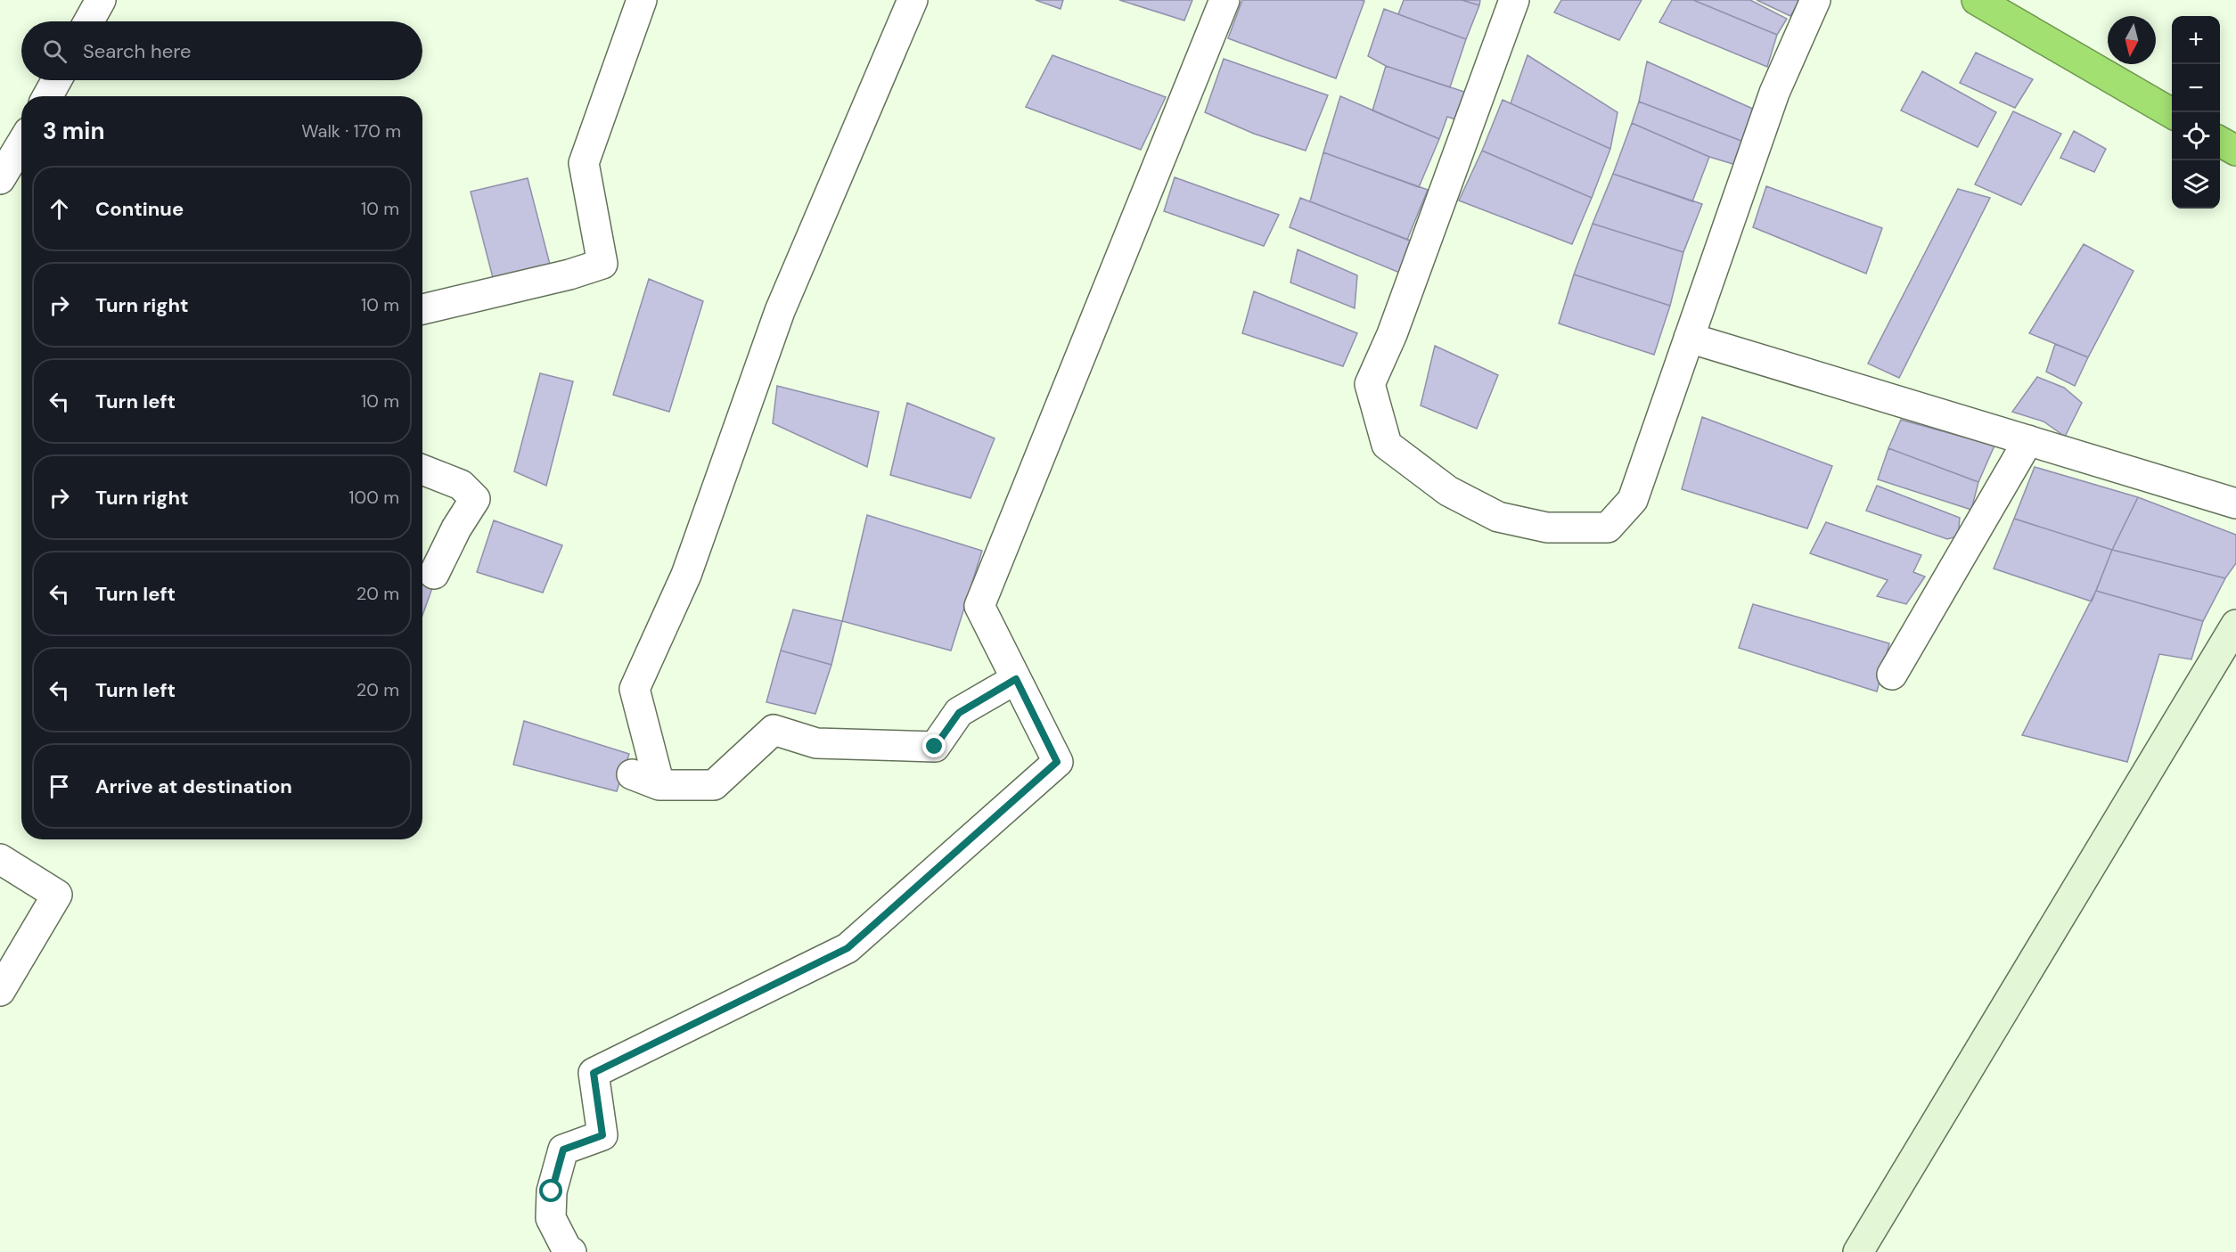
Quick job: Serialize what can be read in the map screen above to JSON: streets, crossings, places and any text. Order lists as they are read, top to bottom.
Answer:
{
  "north": "bottom",
  "page": {
    "map_buttons": ["+", "−"],
    "search": "Search here",
    "heading": ["3 min", "Walk · 170 m"],
    "list": [
      ["Continue", "10 m"],
      ["Turn right", "10 m"],
      ["Turn left", "10 m"],
      ["Turn right", "100 m"],
      ["Turn left", "20 m"],
      ["Turn left", "20 m"],
      "Arrive at destination"
    ]
  }
}
